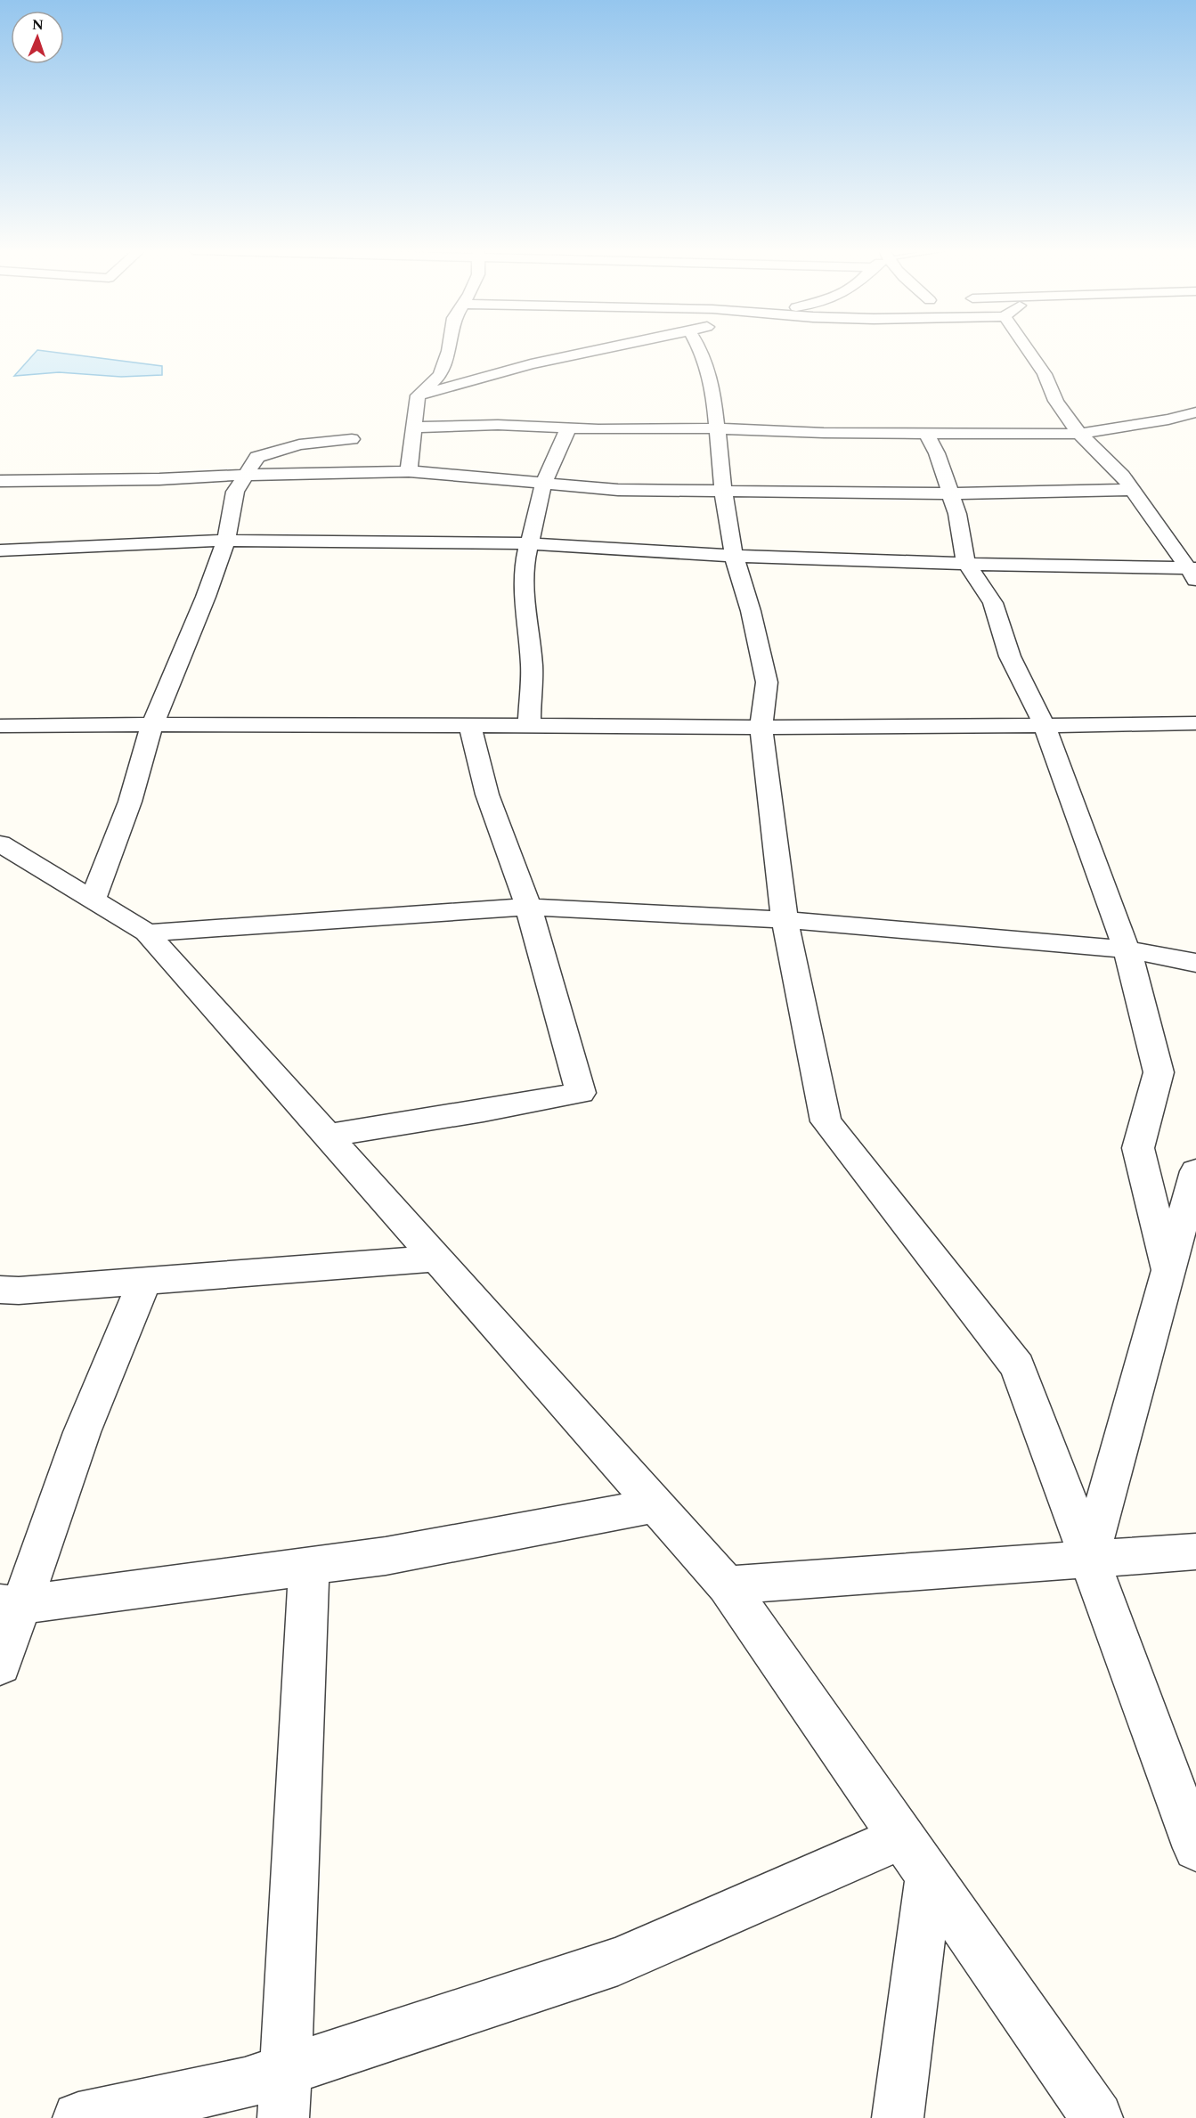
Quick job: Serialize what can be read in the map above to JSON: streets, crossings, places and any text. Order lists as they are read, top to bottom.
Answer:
{
  "north": "top"
}
